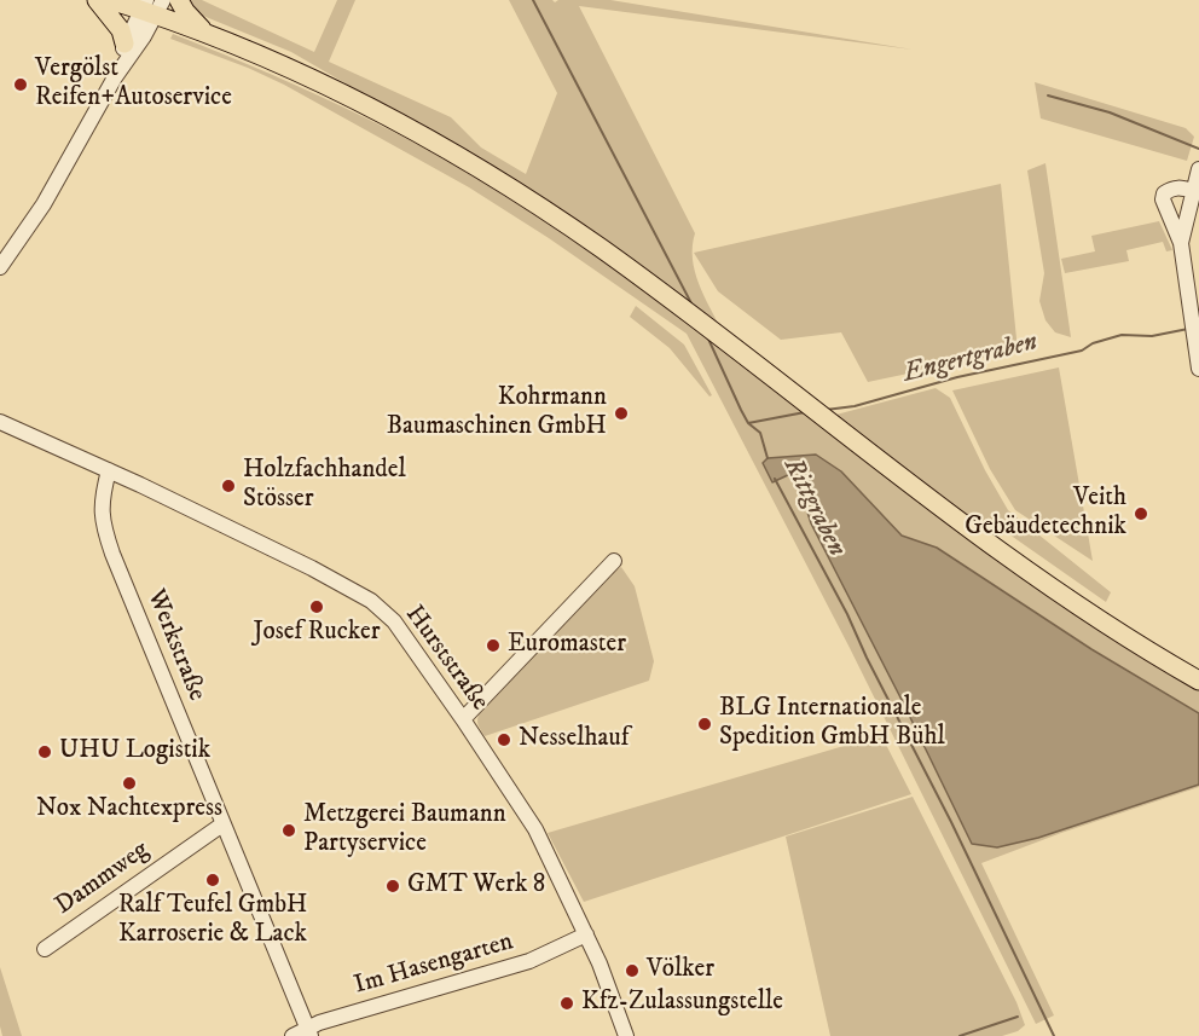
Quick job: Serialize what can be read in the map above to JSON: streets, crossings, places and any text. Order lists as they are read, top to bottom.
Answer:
{
  "streets": {
    "street": [
      "Werkstraße",
      "Hurststraße",
      "Dammweg",
      "Im Hasengarten"
    ]
  },
  "crossings": [
    ["Werkstraße", "Hurststraße"],
    ["Werkstraße", "Dammweg"],
    ["Werkstraße", "Im Hasengarten"],
    ["Hurststraße", "Im Hasengarten"]
  ],
  "water": ["Engertgraben", "Rittgraben"],
  "places": [
    "Vergölst Reifen+Autoservice",
    "Kohrmann Baumaschinen GmbH",
    "Holzfachhandel Stösser",
    "Veith Gebäudetechnik",
    "Josef Rucker",
    "Euromaster",
    "BLG Internationale Spedition GmbH Bühl",
    "Nesselhauf",
    "UHU Logistik",
    "Nox Nachtexpress",
    "Metzgerei Baumann Partyservice",
    "Ralf Teufel GmbH Karroserie & Lack",
    "GMT Werk 8",
    "Völker",
    "Kfz-Zulassungstelle"
  ]
}
